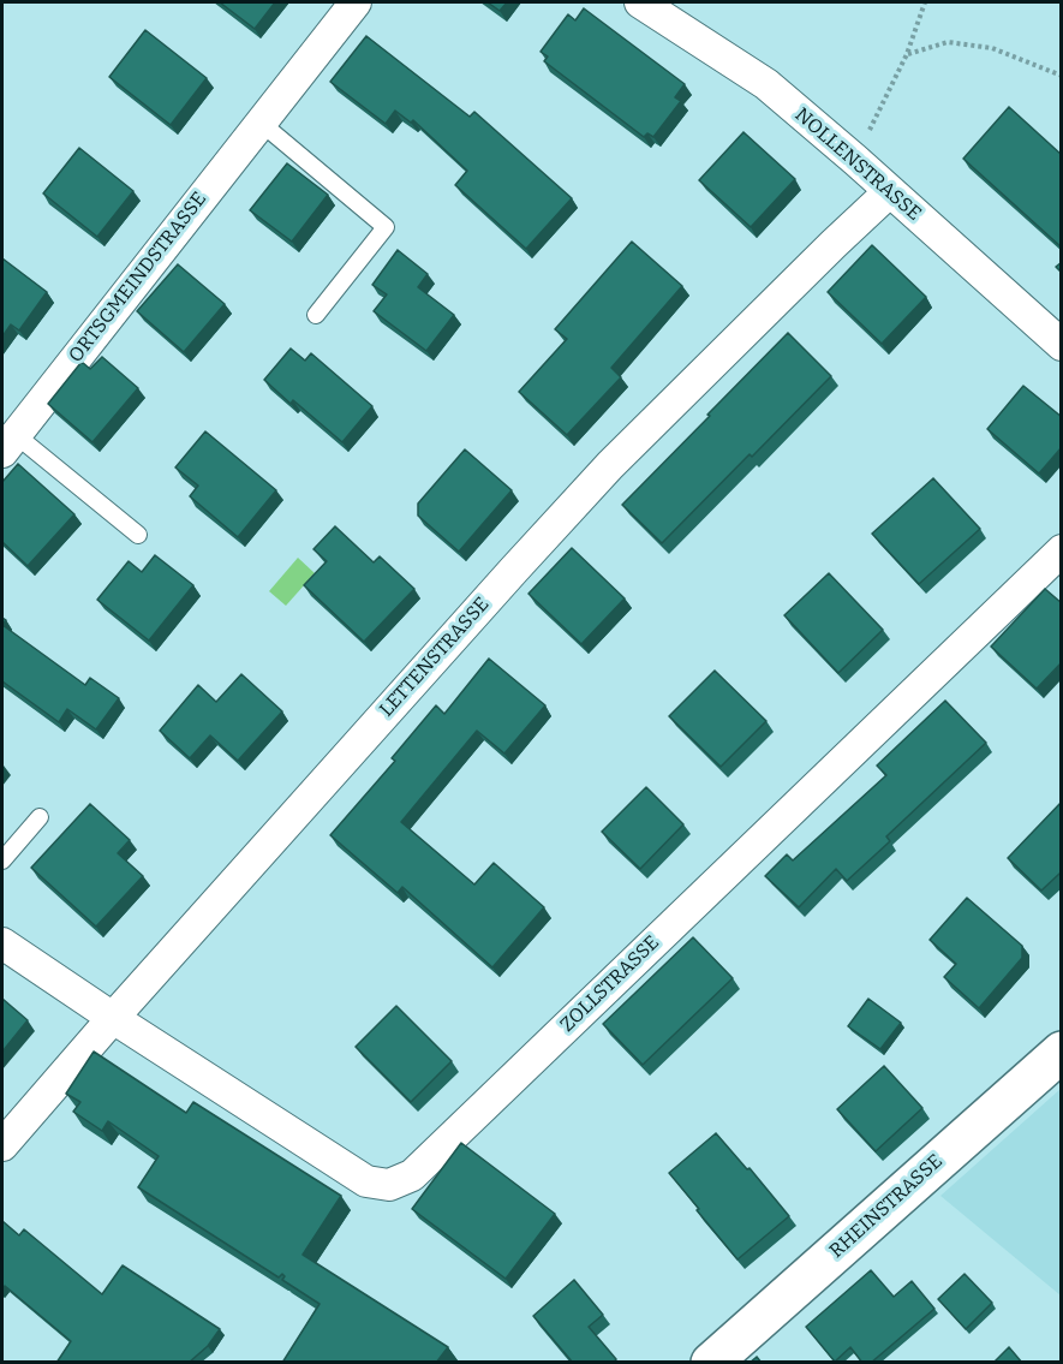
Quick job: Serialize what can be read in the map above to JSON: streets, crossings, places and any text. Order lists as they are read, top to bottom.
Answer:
{
  "streets": {
    "main road": ["RHEINSTRASSE"],
    "street": [
      "NOLLENSTRASSE",
      "ORTSGMEINDSTRASSE",
      "LETTENSTRASSE",
      "ZOLLSTRASSE"
    ]
  },
  "crossings": [
    ["NOLLENSTRASSE", "LETTENSTRASSE"],
    ["LETTENSTRASSE", "ZOLLSTRASSE"]
  ]
}
